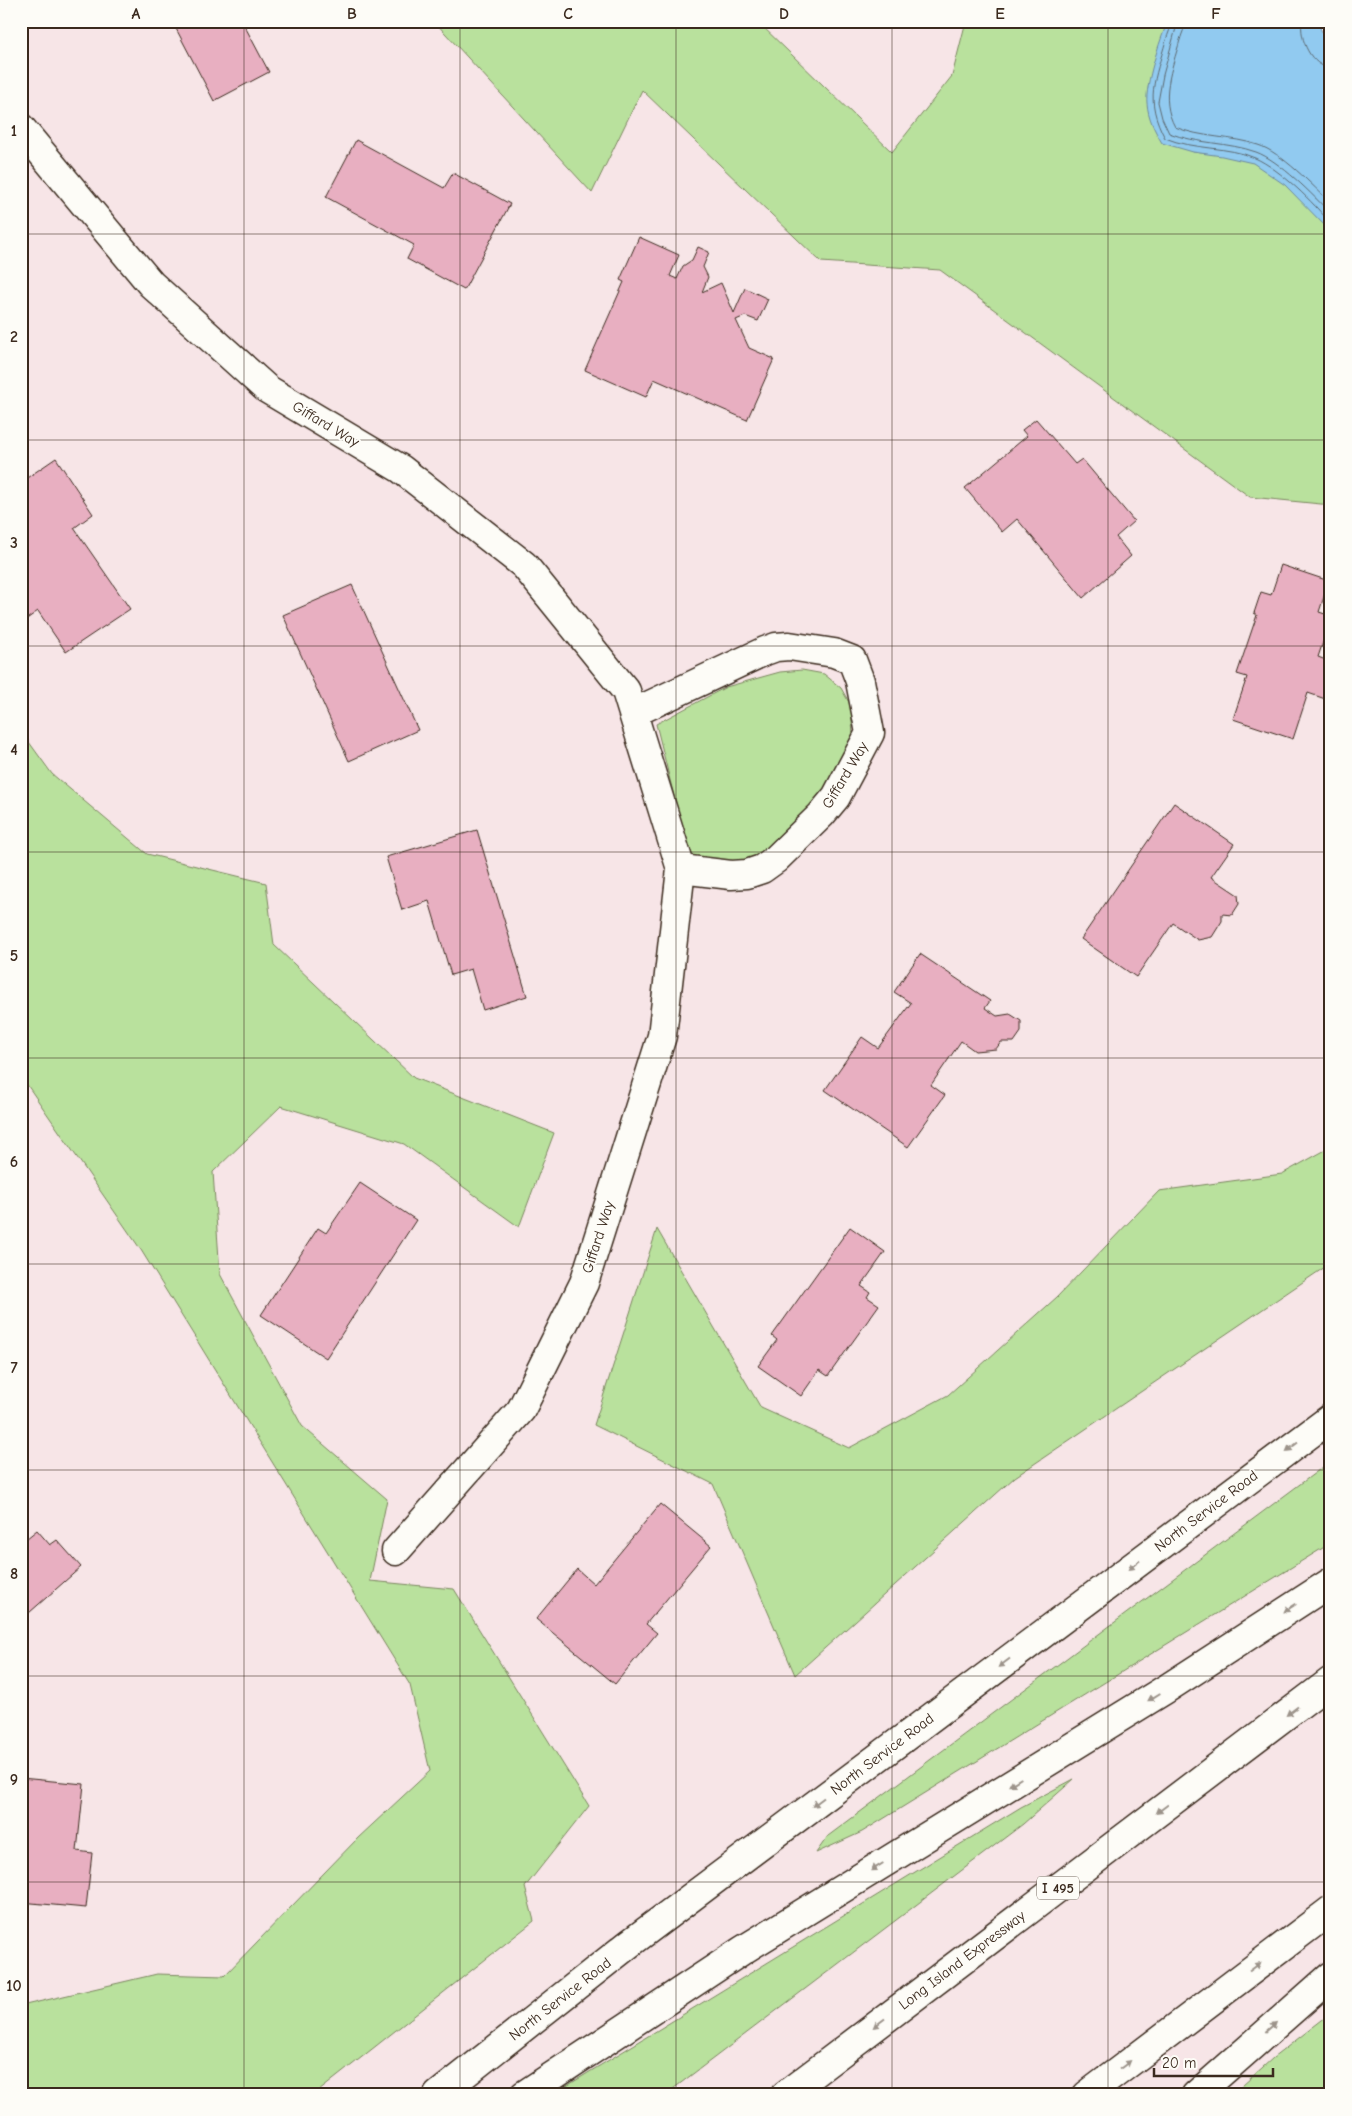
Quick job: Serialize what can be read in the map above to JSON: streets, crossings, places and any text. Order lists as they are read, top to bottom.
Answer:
{
  "streets": {
    "main road": [
      "Giffard Way",
      "North Service Road",
      "I 495",
      "Long Island Expressway"
    ]
  },
  "scale_bar": "20 m",
  "grid": {
    "columns": [
      "A",
      "B",
      "C",
      "D",
      "E",
      "F"
    ],
    "rows": [
      "1",
      "2",
      "3",
      "4",
      "5",
      "6",
      "7",
      "8",
      "9",
      "10"
    ]
  }
}
